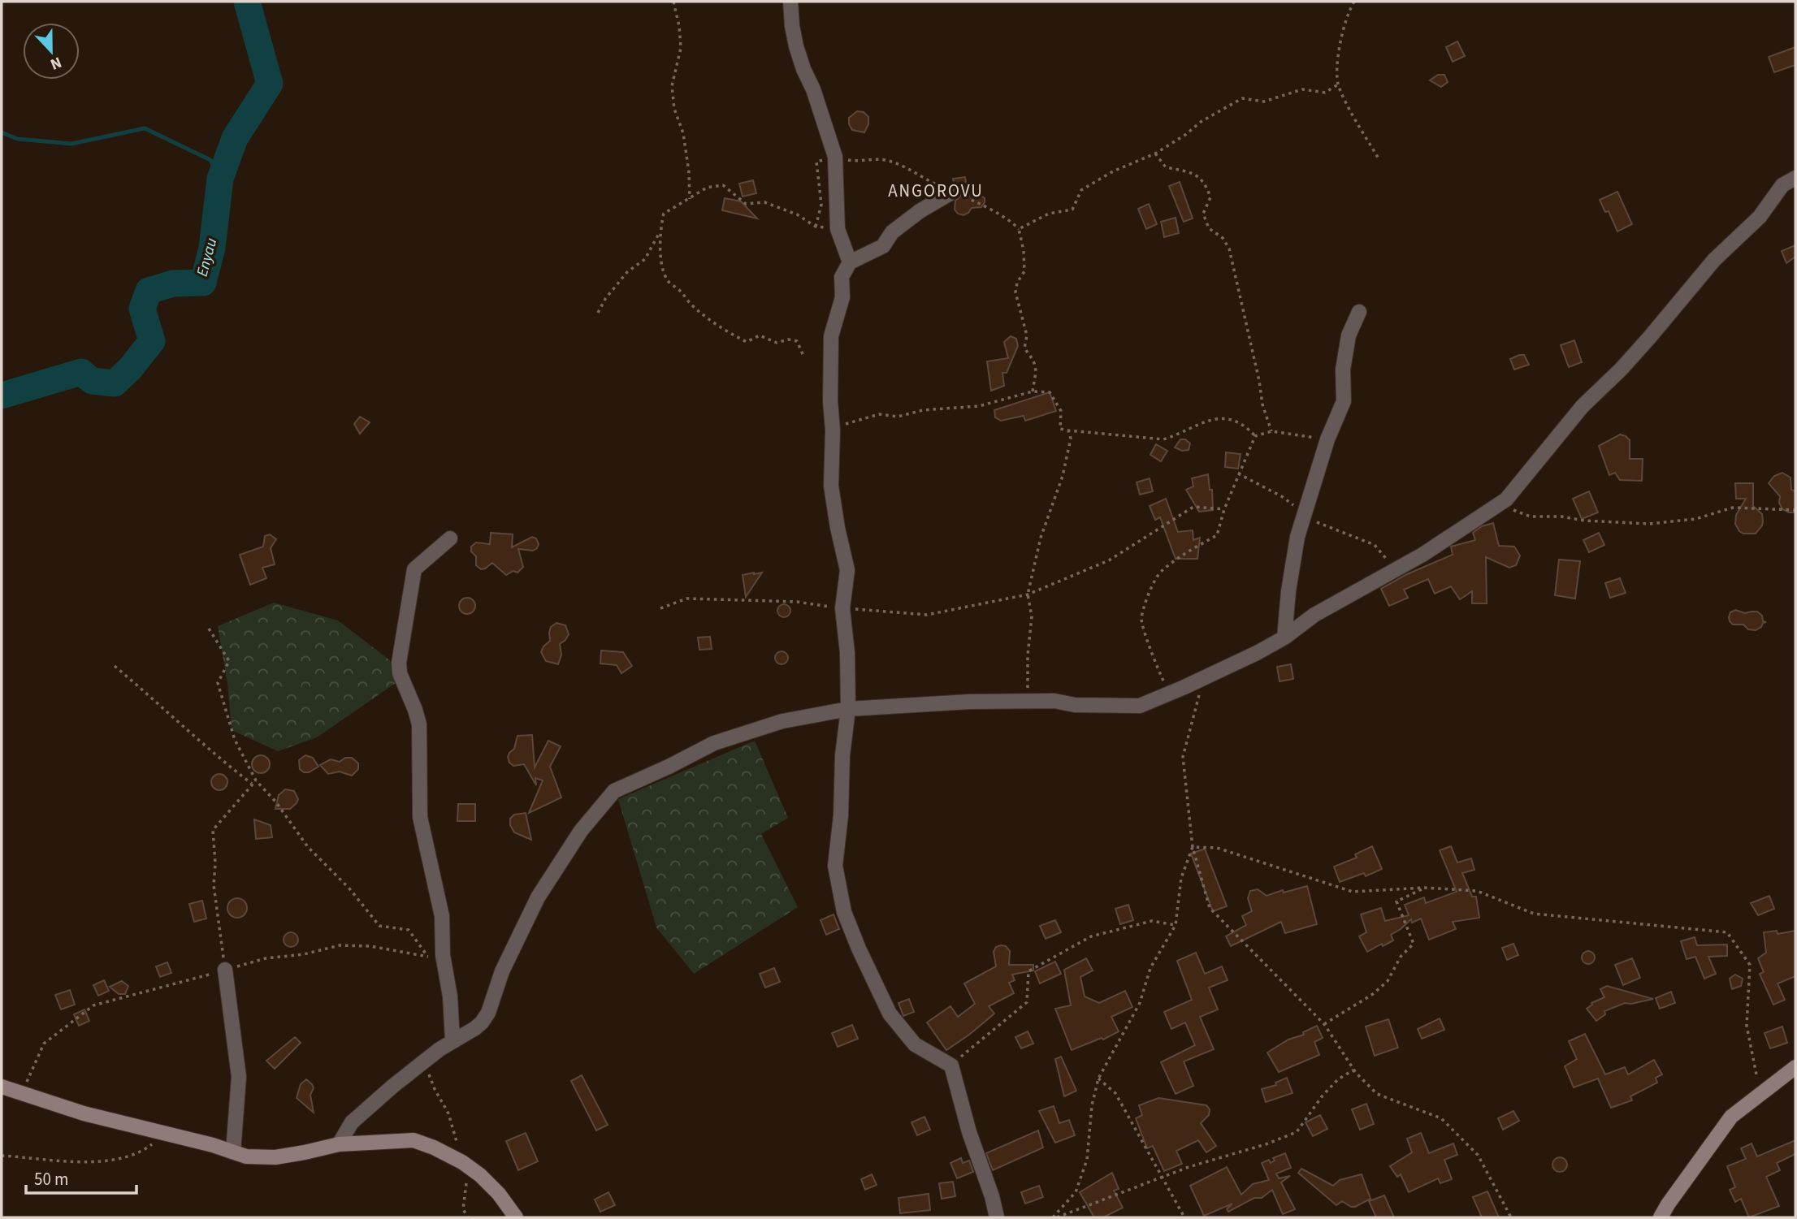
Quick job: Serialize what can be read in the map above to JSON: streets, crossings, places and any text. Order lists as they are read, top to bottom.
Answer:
{
  "districts": ["ANGOROVU"],
  "water": ["Enyau"],
  "scale_bar": "50 m",
  "north": "bottom"
}
